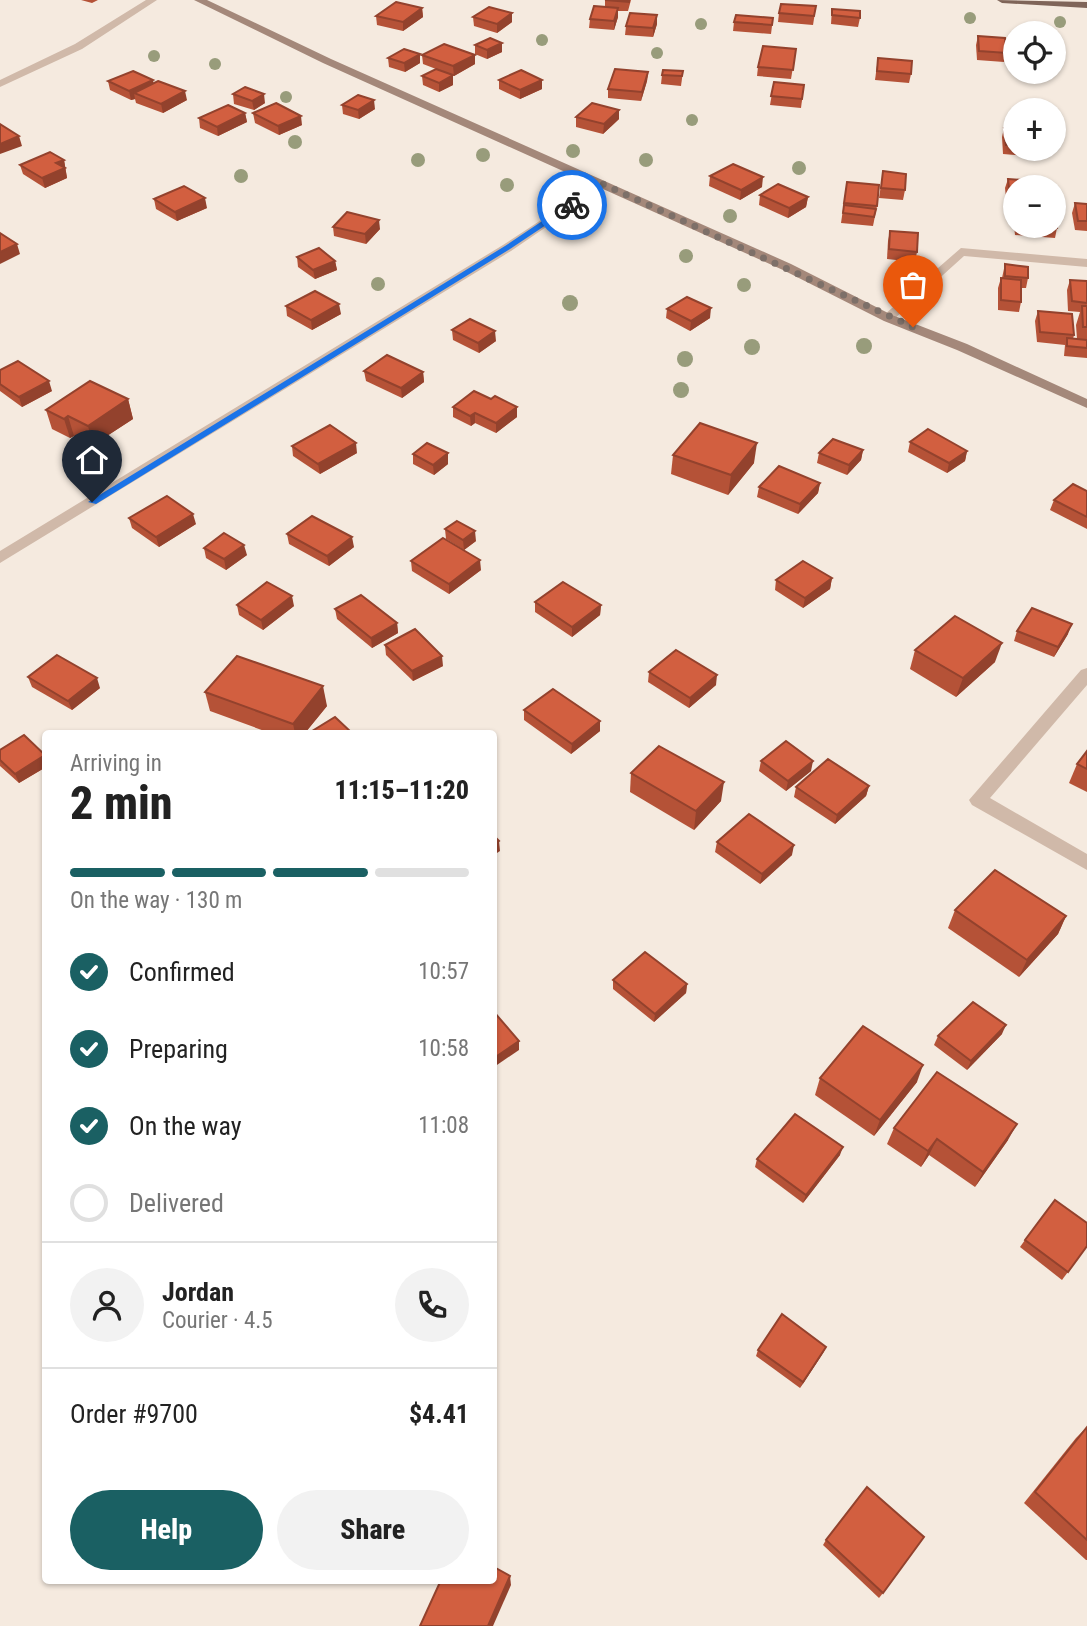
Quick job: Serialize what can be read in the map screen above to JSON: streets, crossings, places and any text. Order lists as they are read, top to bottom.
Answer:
{
  "page": {
    "map_buttons": ["+", "−"],
    "heading": ["2 min", "Arriving in", "11:15–11:20"],
    "panel": [
      "Jordan",
      "Courier · 4.5",
      "Order #9700",
      "$4.41"
    ],
    "bar": "On the way · 130 m",
    "list": [
      ["Confirmed", "10:57"],
      ["Preparing", "10:58"],
      ["On the way", "11:08"],
      "Delivered"
    ],
    "buttons": ["Help", "Share"]
  }
}
